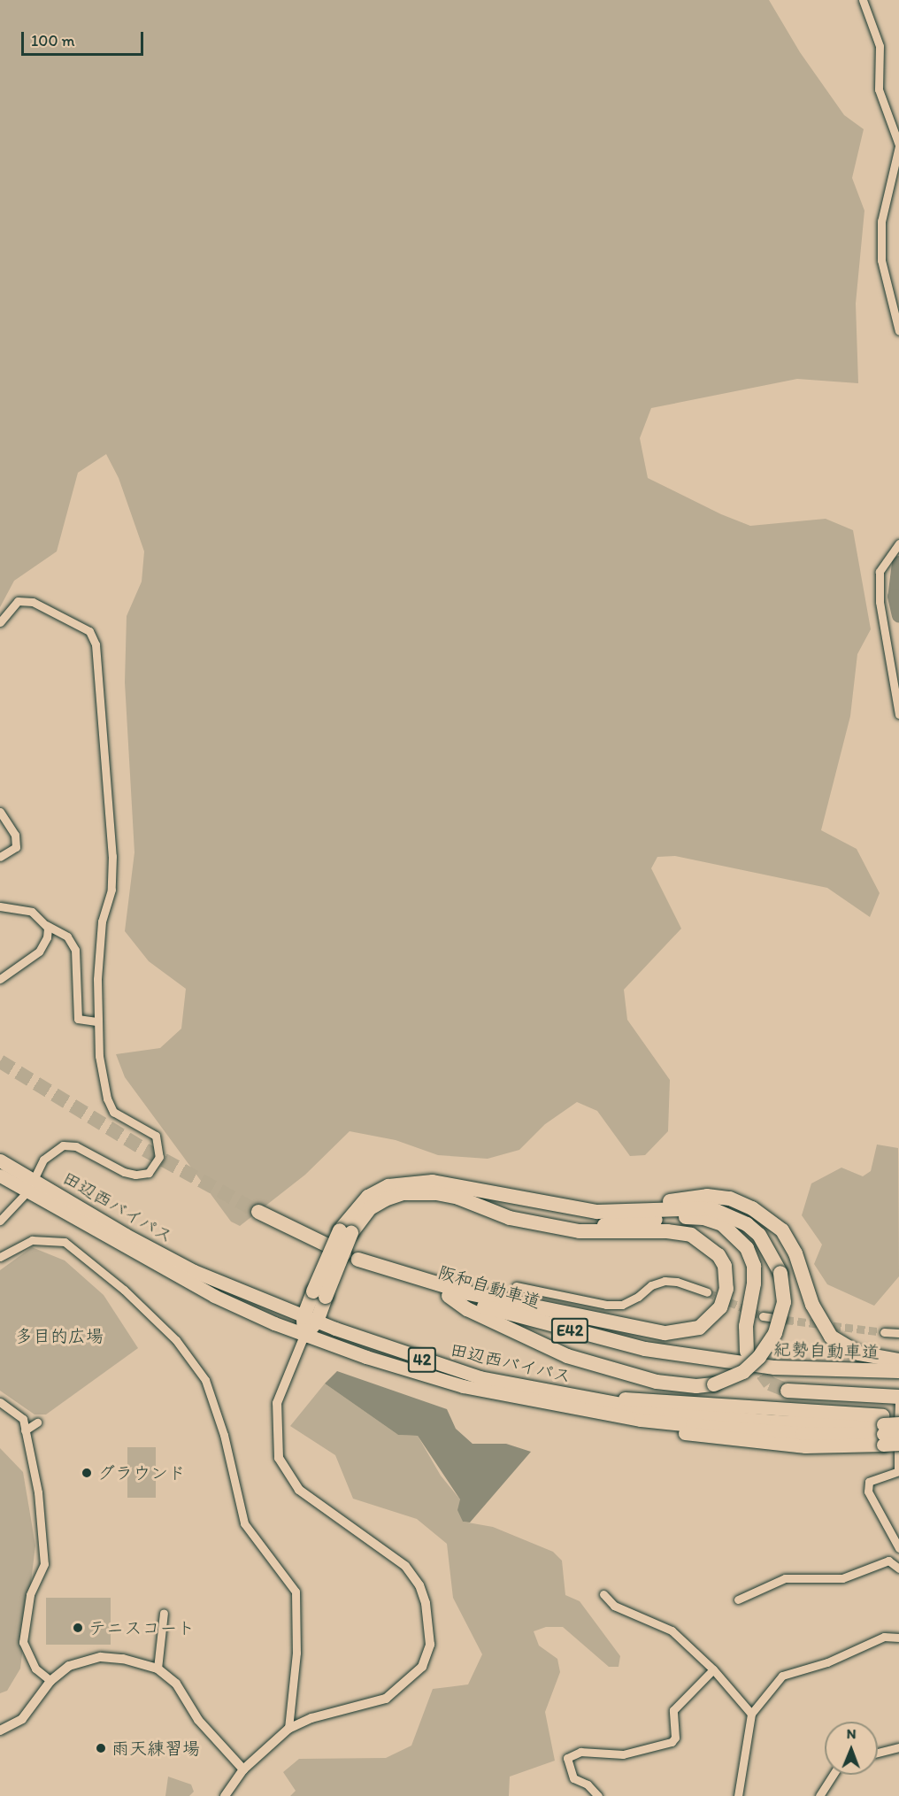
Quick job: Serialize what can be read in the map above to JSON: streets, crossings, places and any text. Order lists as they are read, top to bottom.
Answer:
{
  "streets": {
    "highway": [
      "田辺西バイパス",
      "阪和自動車道",
      "E42",
      "紀勢自動車道",
      "42"
    ]
  },
  "crossings": [
    ["田辺西バイパス", "42"],
    ["阪和自動車道", "紀勢自動車道"]
  ],
  "parks": ["多目的広場"],
  "places": ["グラウンド", "テニスコート", "雨天練習場"],
  "scale_bar": "100 m",
  "north": "top"
}
